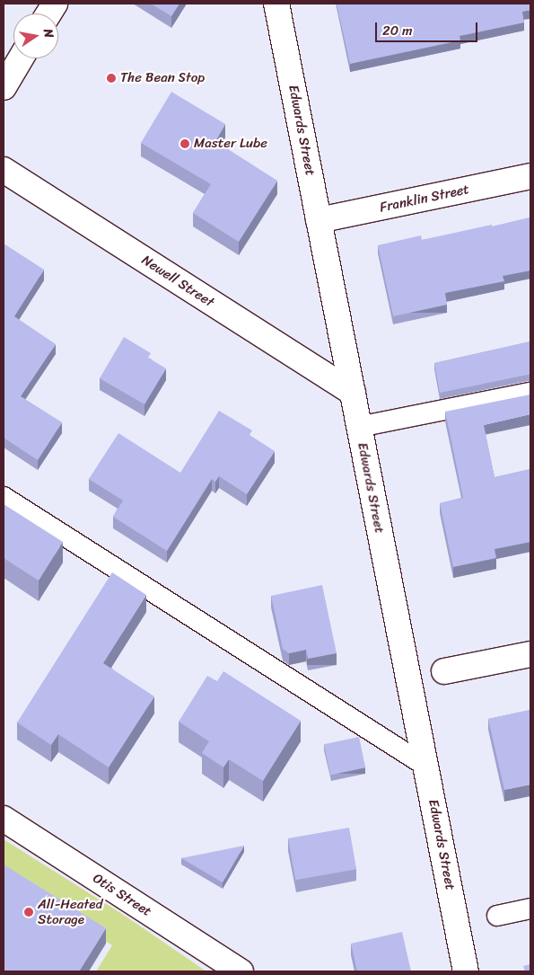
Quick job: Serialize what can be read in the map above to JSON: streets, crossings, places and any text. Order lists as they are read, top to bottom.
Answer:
{
  "streets": {
    "street": [
      "Edwards Street",
      "Franklin Street",
      "Newell Street",
      "Otis Street"
    ]
  },
  "crossings": [
    ["Edwards Street", "Franklin Street"],
    ["Edwards Street", "Newell Street"]
  ],
  "places": ["The Bean Stop", "Master Lube", "All-Heated Storage"],
  "scale_bar": "20 m",
  "north": "right"
}
